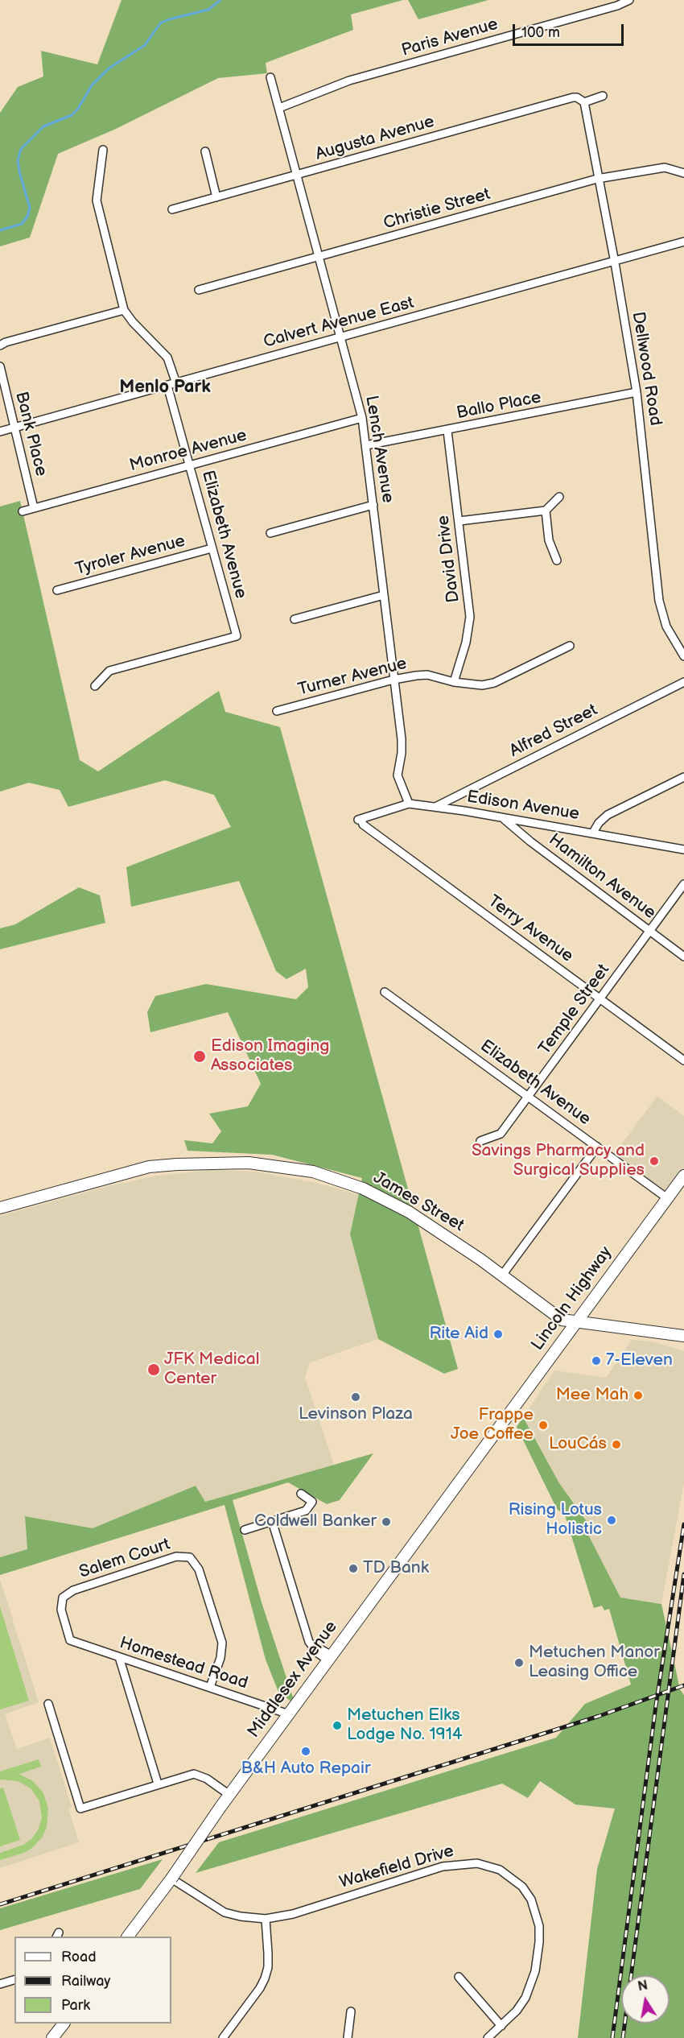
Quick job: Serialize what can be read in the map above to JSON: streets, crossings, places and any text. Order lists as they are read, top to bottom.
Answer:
{
  "streets": {
    "main road": ["James Street", "Lincoln Highway", "Middlesex Avenue"],
    "street": [
      "Paris Avenue",
      "Augusta Avenue",
      "Christie Street",
      "Calvert Avenue East",
      "Dellwood Road",
      "Ballo Place",
      "Bank Place",
      "Lench Avenue",
      "Monroe Avenue",
      "Elizabeth Avenue",
      "Tyroler Avenue",
      "David Drive",
      "Turner Avenue",
      "Alfred Street",
      "Edison Avenue",
      "Hamilton Avenue",
      "Terry Avenue",
      "Temple Street",
      "Salem Court",
      "Homestead Road",
      "Wakefield Drive"
    ]
  },
  "crossings": [
    ["Paris Avenue", "Lench Avenue"],
    ["Augusta Avenue", "Dellwood Road"],
    ["Augusta Avenue", "Lench Avenue"],
    ["Christie Street", "Dellwood Road"],
    ["Christie Street", "Lench Avenue"],
    ["Calvert Avenue East", "Dellwood Road"],
    ["Calvert Avenue East", "Bank Place"],
    ["Calvert Avenue East", "Lench Avenue"],
    ["Calvert Avenue East", "Elizabeth Avenue"],
    ["Dellwood Road", "Ballo Place"],
    ["Ballo Place", "Lench Avenue"],
    ["Ballo Place", "David Drive"],
    ["Bank Place", "Monroe Avenue"],
    ["Lench Avenue", "Monroe Avenue"],
    ["Lench Avenue", "Turner Avenue"],
    ["Lench Avenue", "Edison Avenue"],
    ["Monroe Avenue", "Elizabeth Avenue"],
    ["Elizabeth Avenue", "Tyroler Avenue"],
    ["Elizabeth Avenue", "Temple Street"],
    ["Elizabeth Avenue", "Lincoln Highway"],
    ["David Drive", "Turner Avenue"],
    ["Alfred Street", "Edison Avenue"],
    ["Edison Avenue", "Hamilton Avenue"],
    ["Edison Avenue", "Terry Avenue"],
    ["Hamilton Avenue", "Temple Street"],
    ["Terry Avenue", "Temple Street"],
    ["James Street", "Lincoln Highway"],
    ["Lincoln Highway", "Middlesex Avenue"],
    ["Salem Court", "Homestead Road"],
    ["Homestead Road", "Middlesex Avenue"],
    ["Middlesex Avenue", "Wakefield Drive"]
  ],
  "districts": ["Menlo Park"],
  "places": [
    "Edison Imaging Associates",
    "Savings Pharmacy and Surgical Supplies",
    "Rite Aid",
    "7-Eleven",
    "JFK Medical Center",
    "Mee Mah",
    "Levinson Plaza",
    "Frappe Joe Coffee",
    "LouCás",
    "Rising Lotus Holistic",
    "Coldwell Banker",
    "TD Bank",
    "Metuchen Manor Leasing Office",
    "Metuchen Elks Lodge No. 1914",
    "B&H Auto Repair"
  ],
  "legend": ["Road", "Railway", "Park"],
  "scale_bar": "100 m",
  "north": "top"
}
